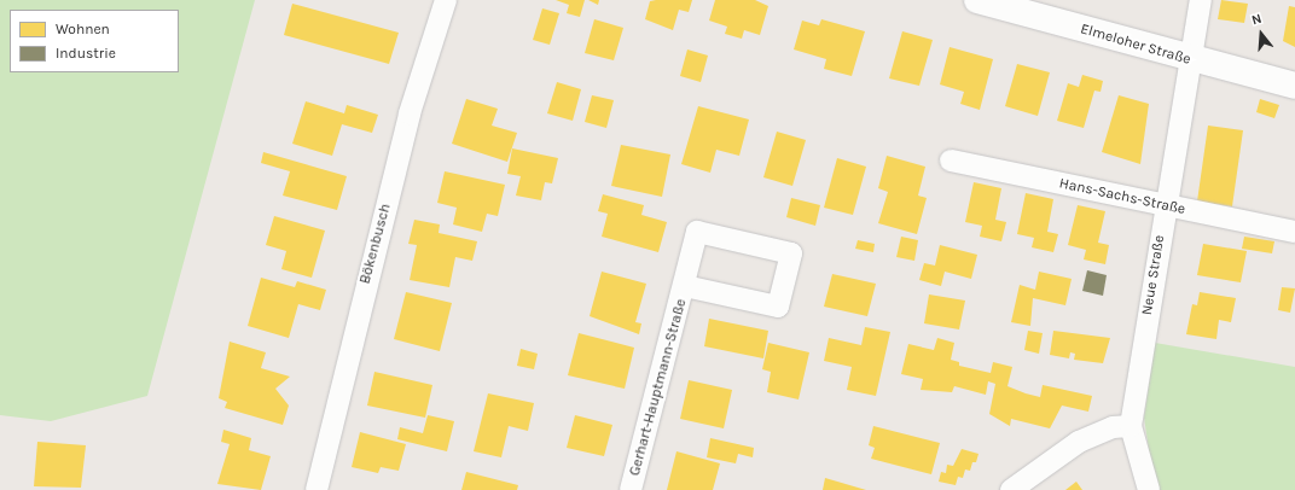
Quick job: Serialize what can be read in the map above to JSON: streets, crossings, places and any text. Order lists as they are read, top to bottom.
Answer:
{
  "streets": {
    "street": [
      "Elmeloher Straße",
      "Hans-Sachs-Straße",
      "Bökenbusch",
      "Neue Straße",
      "Gerhart-Hauptmann-Straße"
    ]
  },
  "crossings": [
    ["Elmeloher Straße", "Neue Straße"],
    ["Hans-Sachs-Straße", "Neue Straße"]
  ],
  "legend": ["Wohnen", "Industrie"],
  "north": "top"
}
